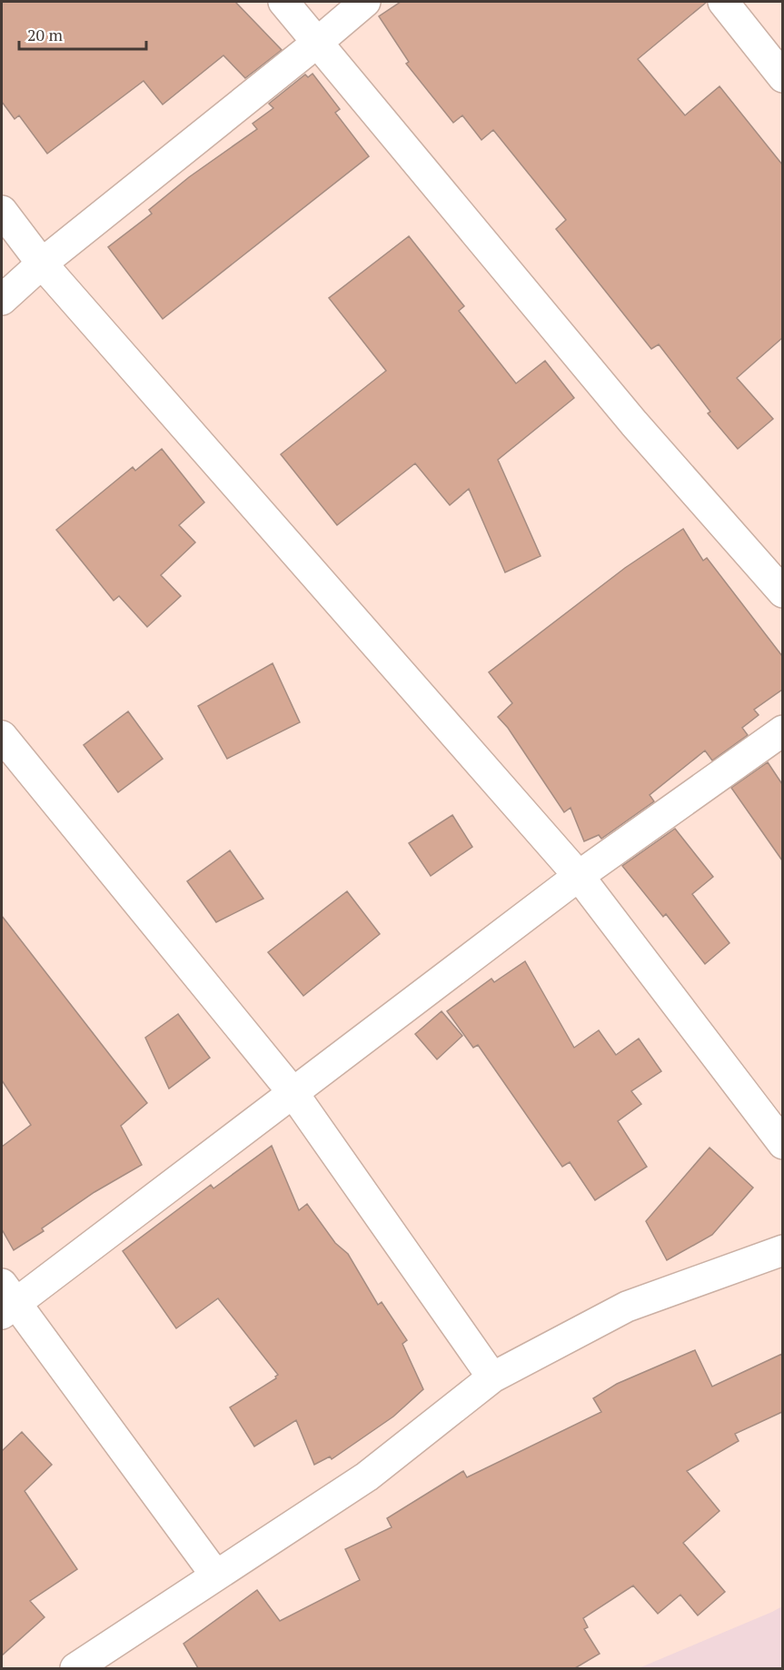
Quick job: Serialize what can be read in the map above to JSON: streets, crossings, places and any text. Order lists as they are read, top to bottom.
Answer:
{
  "scale_bar": "20 m"
}
